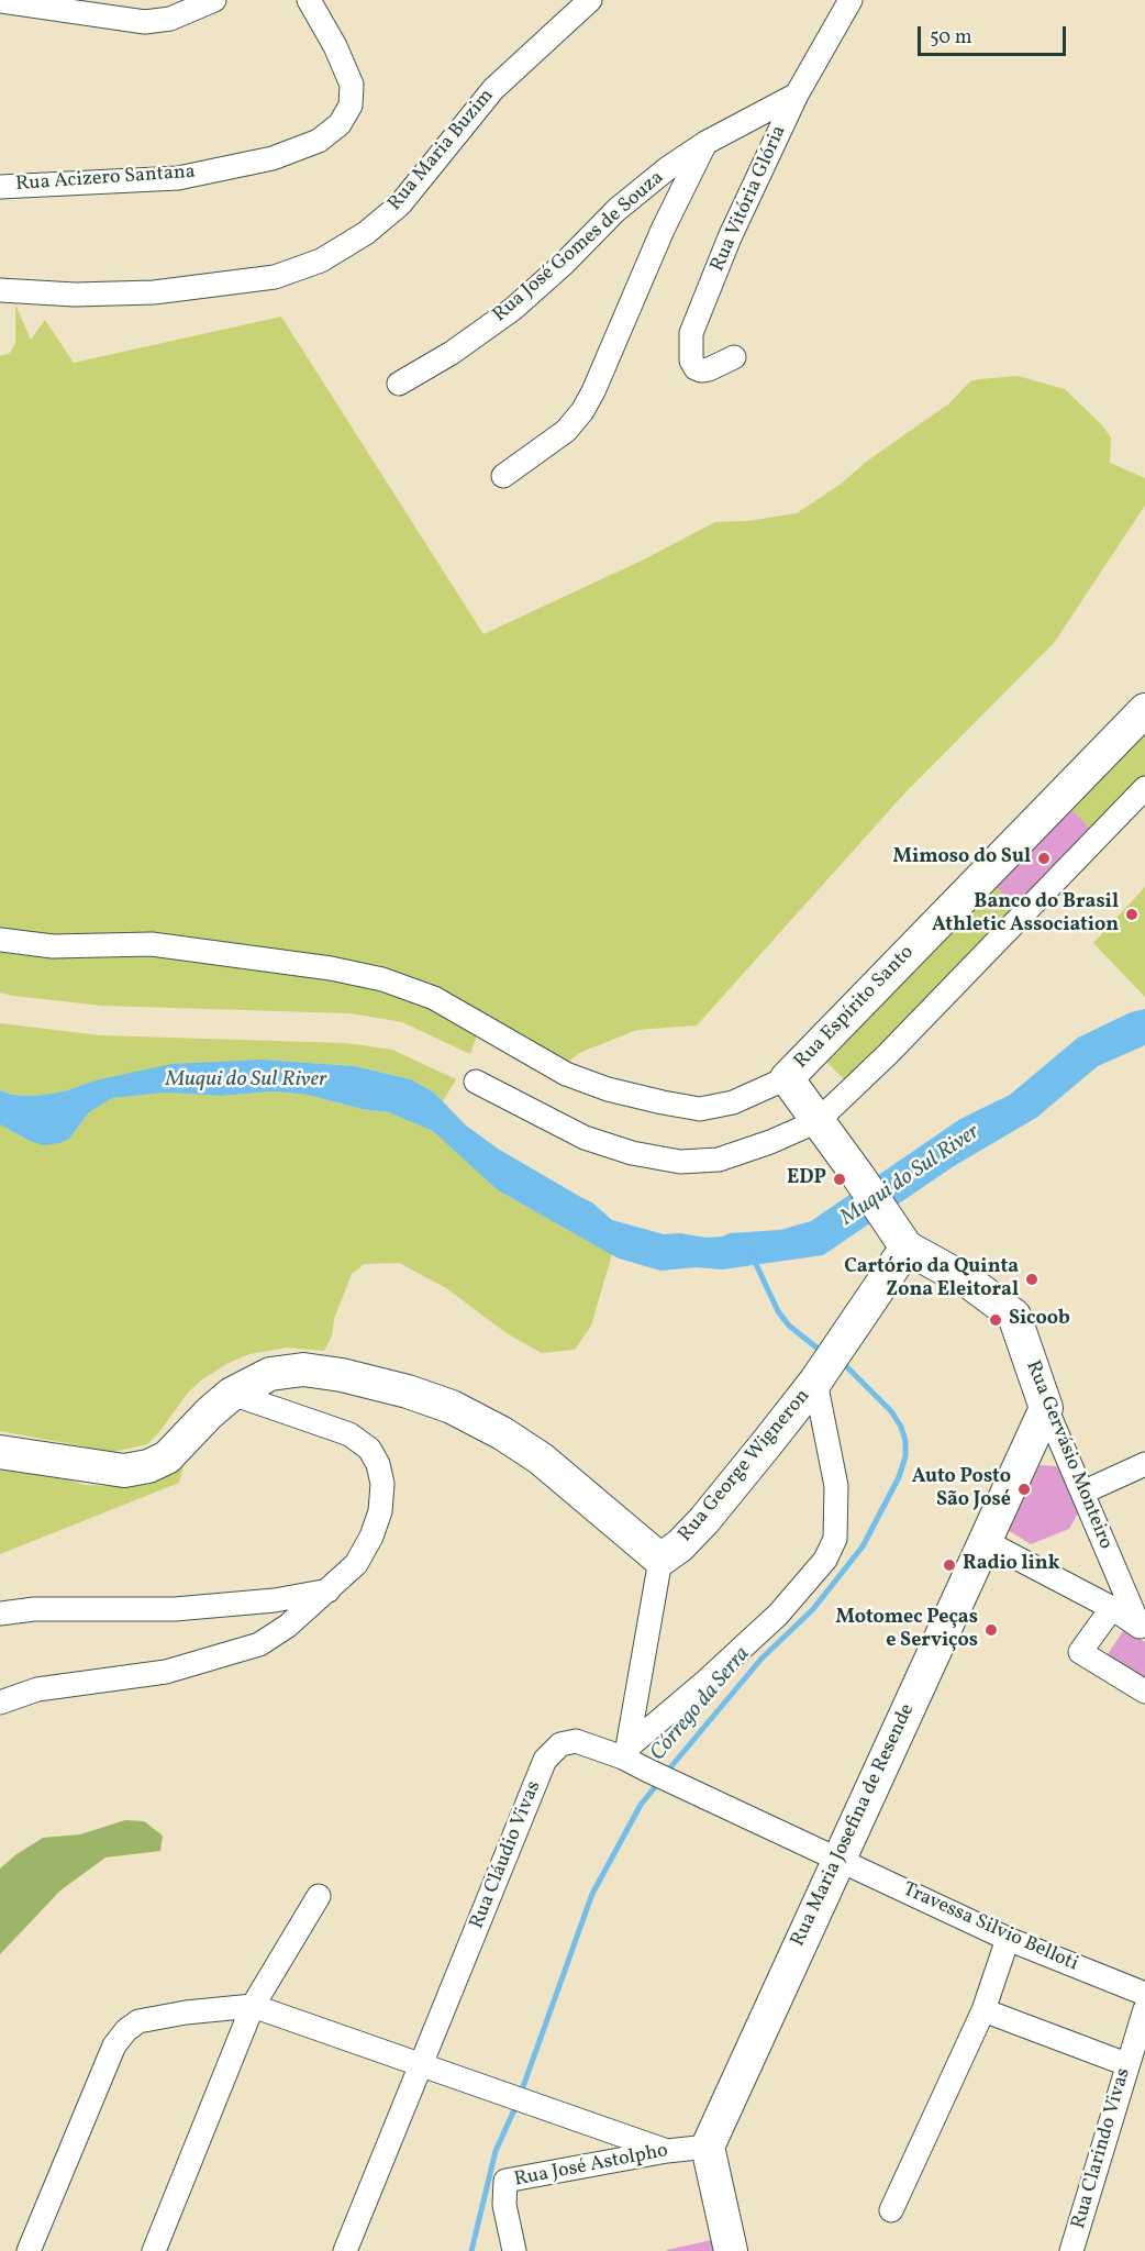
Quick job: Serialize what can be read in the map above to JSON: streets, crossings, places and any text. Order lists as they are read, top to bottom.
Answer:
{
  "streets": {
    "main road": [
      "Rua Espírito Santo",
      "Rua Gervásio Monteiro",
      "Rua George Wigneron",
      "Rua Maria Josefina de Resende"
    ],
    "street": [
      "Rua Maria Buzim",
      "Rua Acizero Santana",
      "Rua Vitória Glória",
      "Rua José Gomes de Souza",
      "Rua Cláudio Vivas",
      "Travessa Silvio Belloti",
      "Rua Clarindo Vivas",
      "Rua José Astolpho"
    ]
  },
  "crossings": [
    ["Rua Vitória Glória", "Rua José Gomes de Souza"],
    ["Rua Gervásio Monteiro", "Rua George Wigneron"],
    ["Rua Gervásio Monteiro", "Rua Maria Josefina de Resende"],
    ["Rua Maria Josefina de Resende", "Rua Cláudio Vivas"],
    ["Rua Maria Josefina de Resende", "Travessa Silvio Belloti"],
    ["Rua Maria Josefina de Resende", "Rua José Astolpho"],
    ["Rua Cláudio Vivas", "Travessa Silvio Belloti"]
  ],
  "water": ["Muqui do Sul River", "Córrego da Serra"],
  "places": [
    "Mimoso do Sul",
    "Banco do Brasil Athletic Association",
    "EDP",
    "Cartório da Quinta Zona Eleitoral",
    "Sicoob",
    "Auto Posto São José",
    "Radio link",
    "Motomec Peças e Serviços"
  ],
  "scale_bar": "50 m"
}
